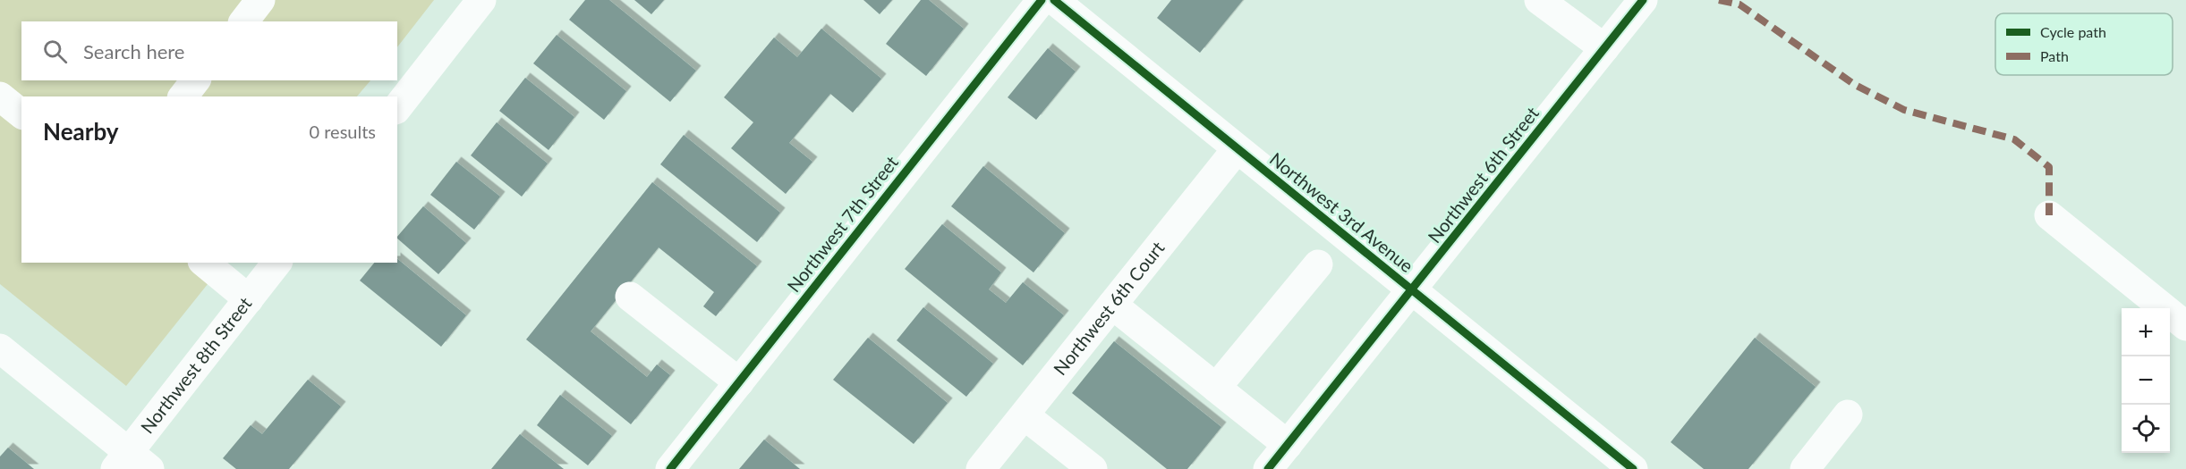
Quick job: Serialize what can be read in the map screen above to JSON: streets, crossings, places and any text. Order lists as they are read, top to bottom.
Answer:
{
  "streets": {
    "street": [
      "Northwest 6th Street",
      "Northwest 3rd Avenue",
      "Northwest 7th Street",
      "Northwest 6th Court",
      "Northwest 8th Street"
    ]
  },
  "crossings": [
    ["Northwest 6th Street", "Northwest 3rd Avenue"],
    ["Northwest 3rd Avenue", "Northwest 6th Court"]
  ],
  "legend": ["Cycle path", "Path"],
  "page": {
    "search": "Search here",
    "heading": ["Nearby", "0 results"],
    "map_buttons": ["+", "−"]
  }
}
